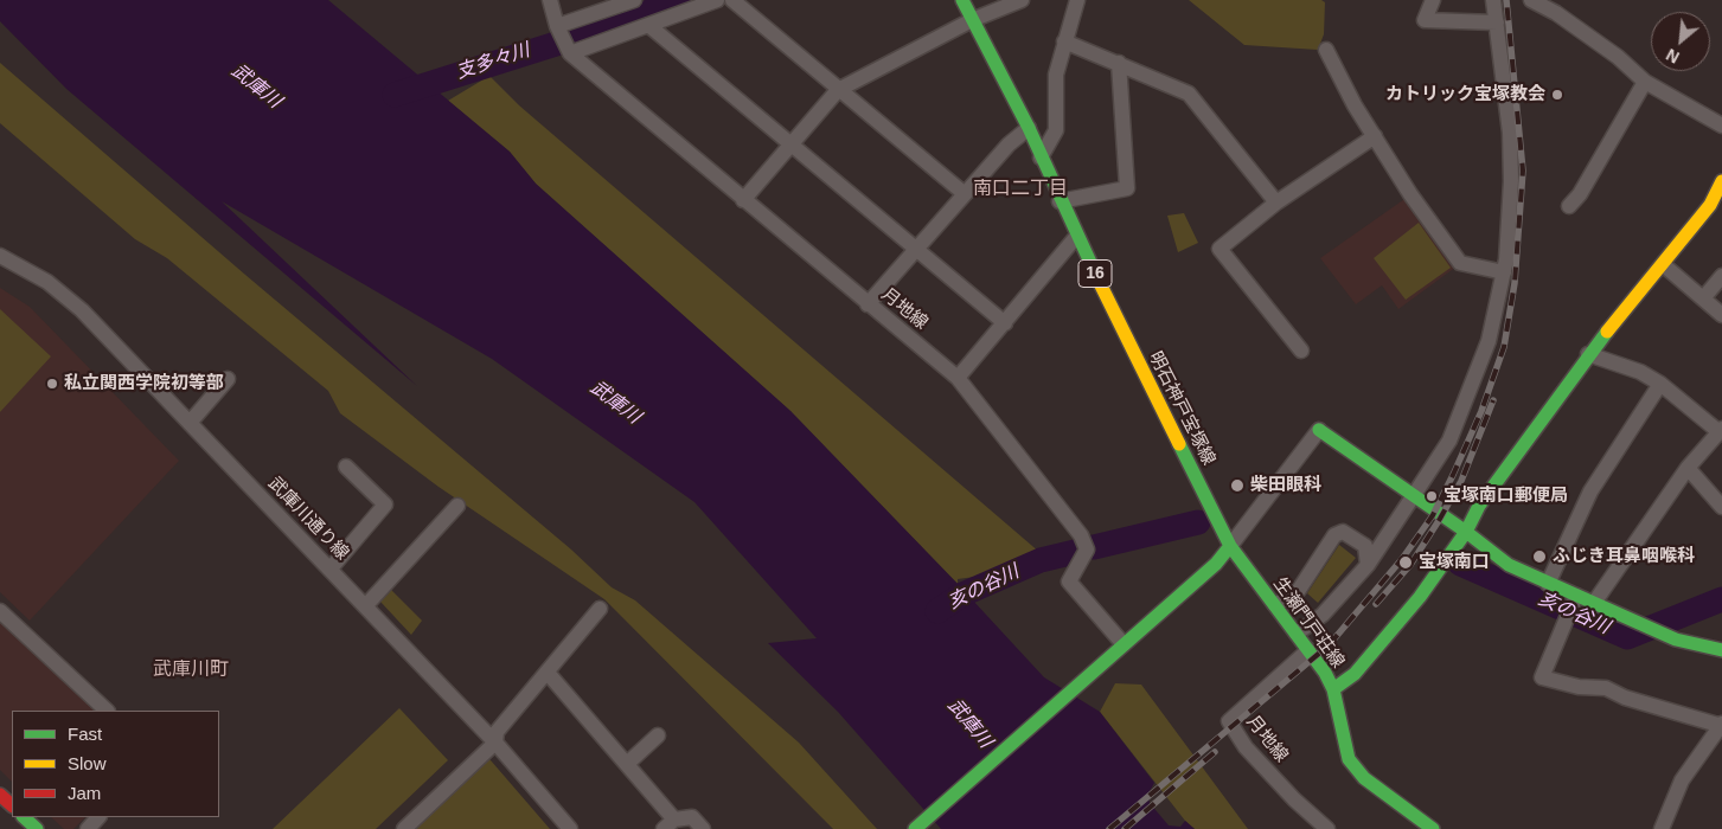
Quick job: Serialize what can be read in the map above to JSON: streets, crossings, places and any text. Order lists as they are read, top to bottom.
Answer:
{
  "streets": {
    "main road": ["16", "明石神戸宝塚線", "生瀬門戸荘線"],
    "street": ["月地線", "武庫川通り線"]
  },
  "crossings": [
    ["月地線", "生瀬門戸荘線"],
    ["明石神戸宝塚線", "生瀬門戸荘線"]
  ],
  "districts": ["南口二丁目", "武庫川町"],
  "water": ["支多々川", "武庫川", "亥の谷川"],
  "places": [
    "カトリック宝塚教会",
    "私立関西学院初等部",
    "柴田眼科",
    "宝塚南口郵便局",
    "ふじき耳鼻咽喉科",
    "宝塚南口"
  ],
  "legend": ["Fast", "Slow", "Jam"],
  "north": "bottom left"
}
